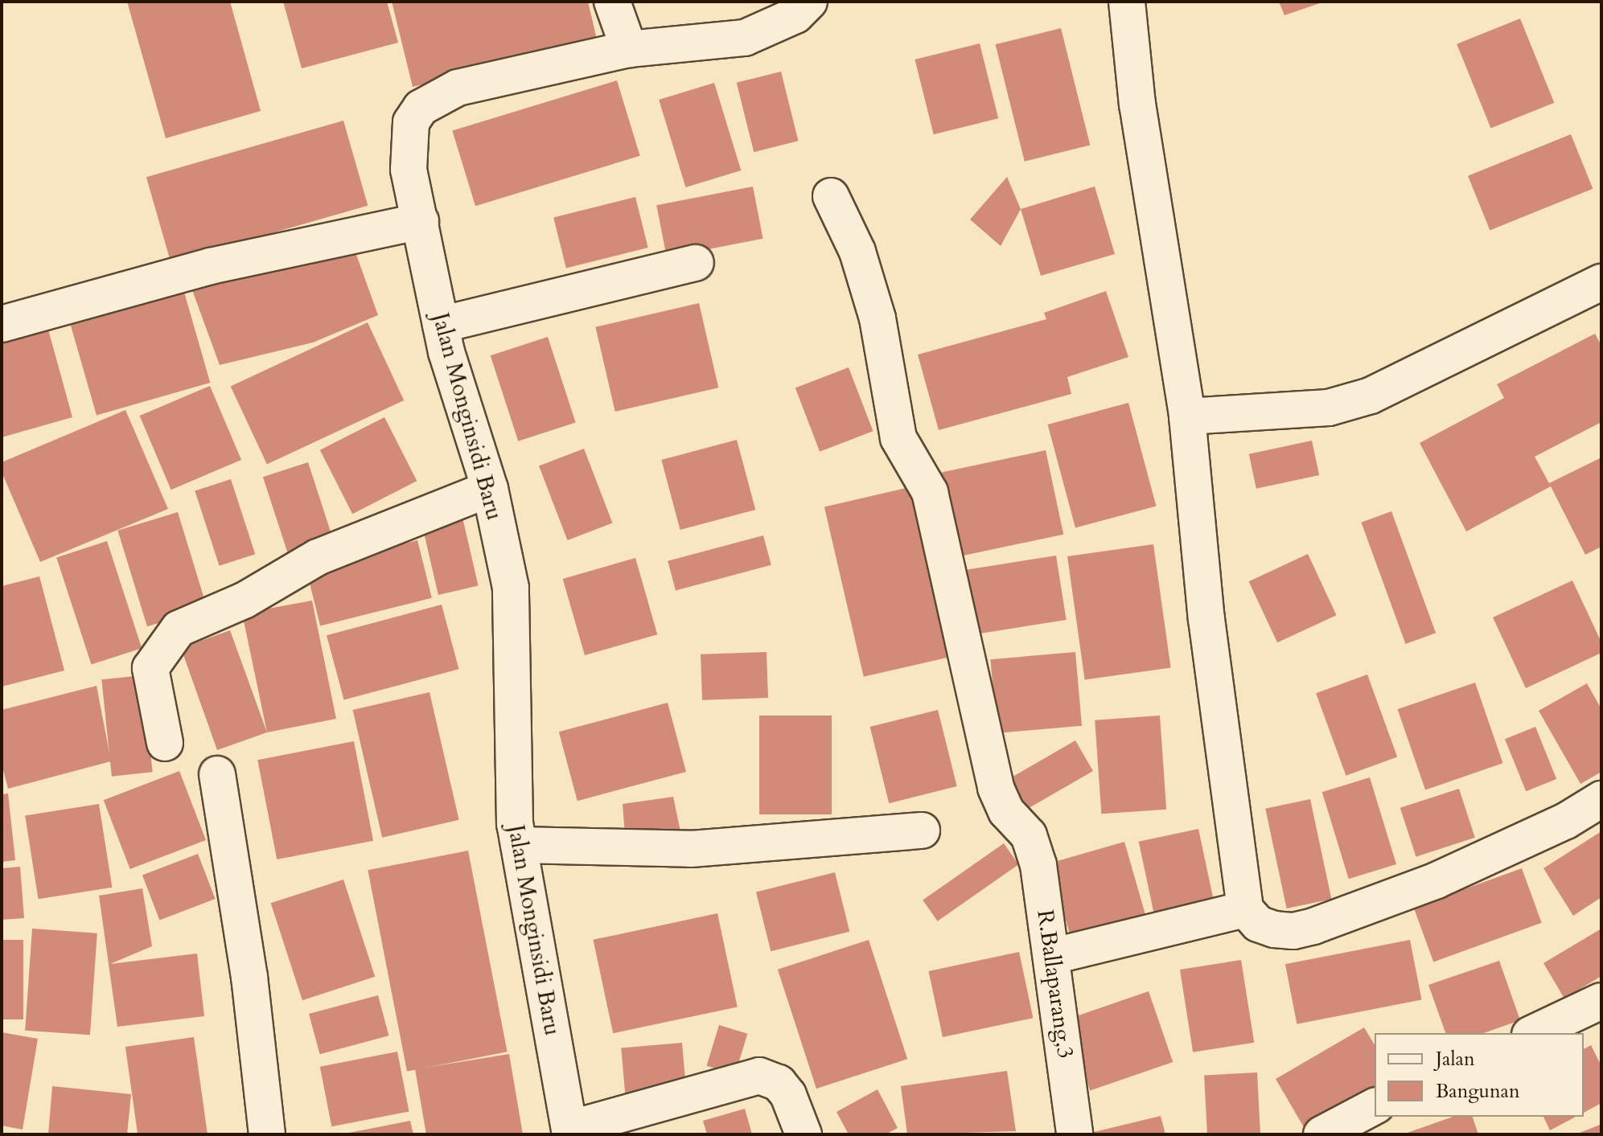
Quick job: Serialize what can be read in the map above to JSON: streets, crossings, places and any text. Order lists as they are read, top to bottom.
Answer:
{
  "streets": {
    "street": ["Jalan Monginsidi Baru", "R.Ballaparang,3"]
  },
  "legend": ["Jalan", "Bangunan"]
}
